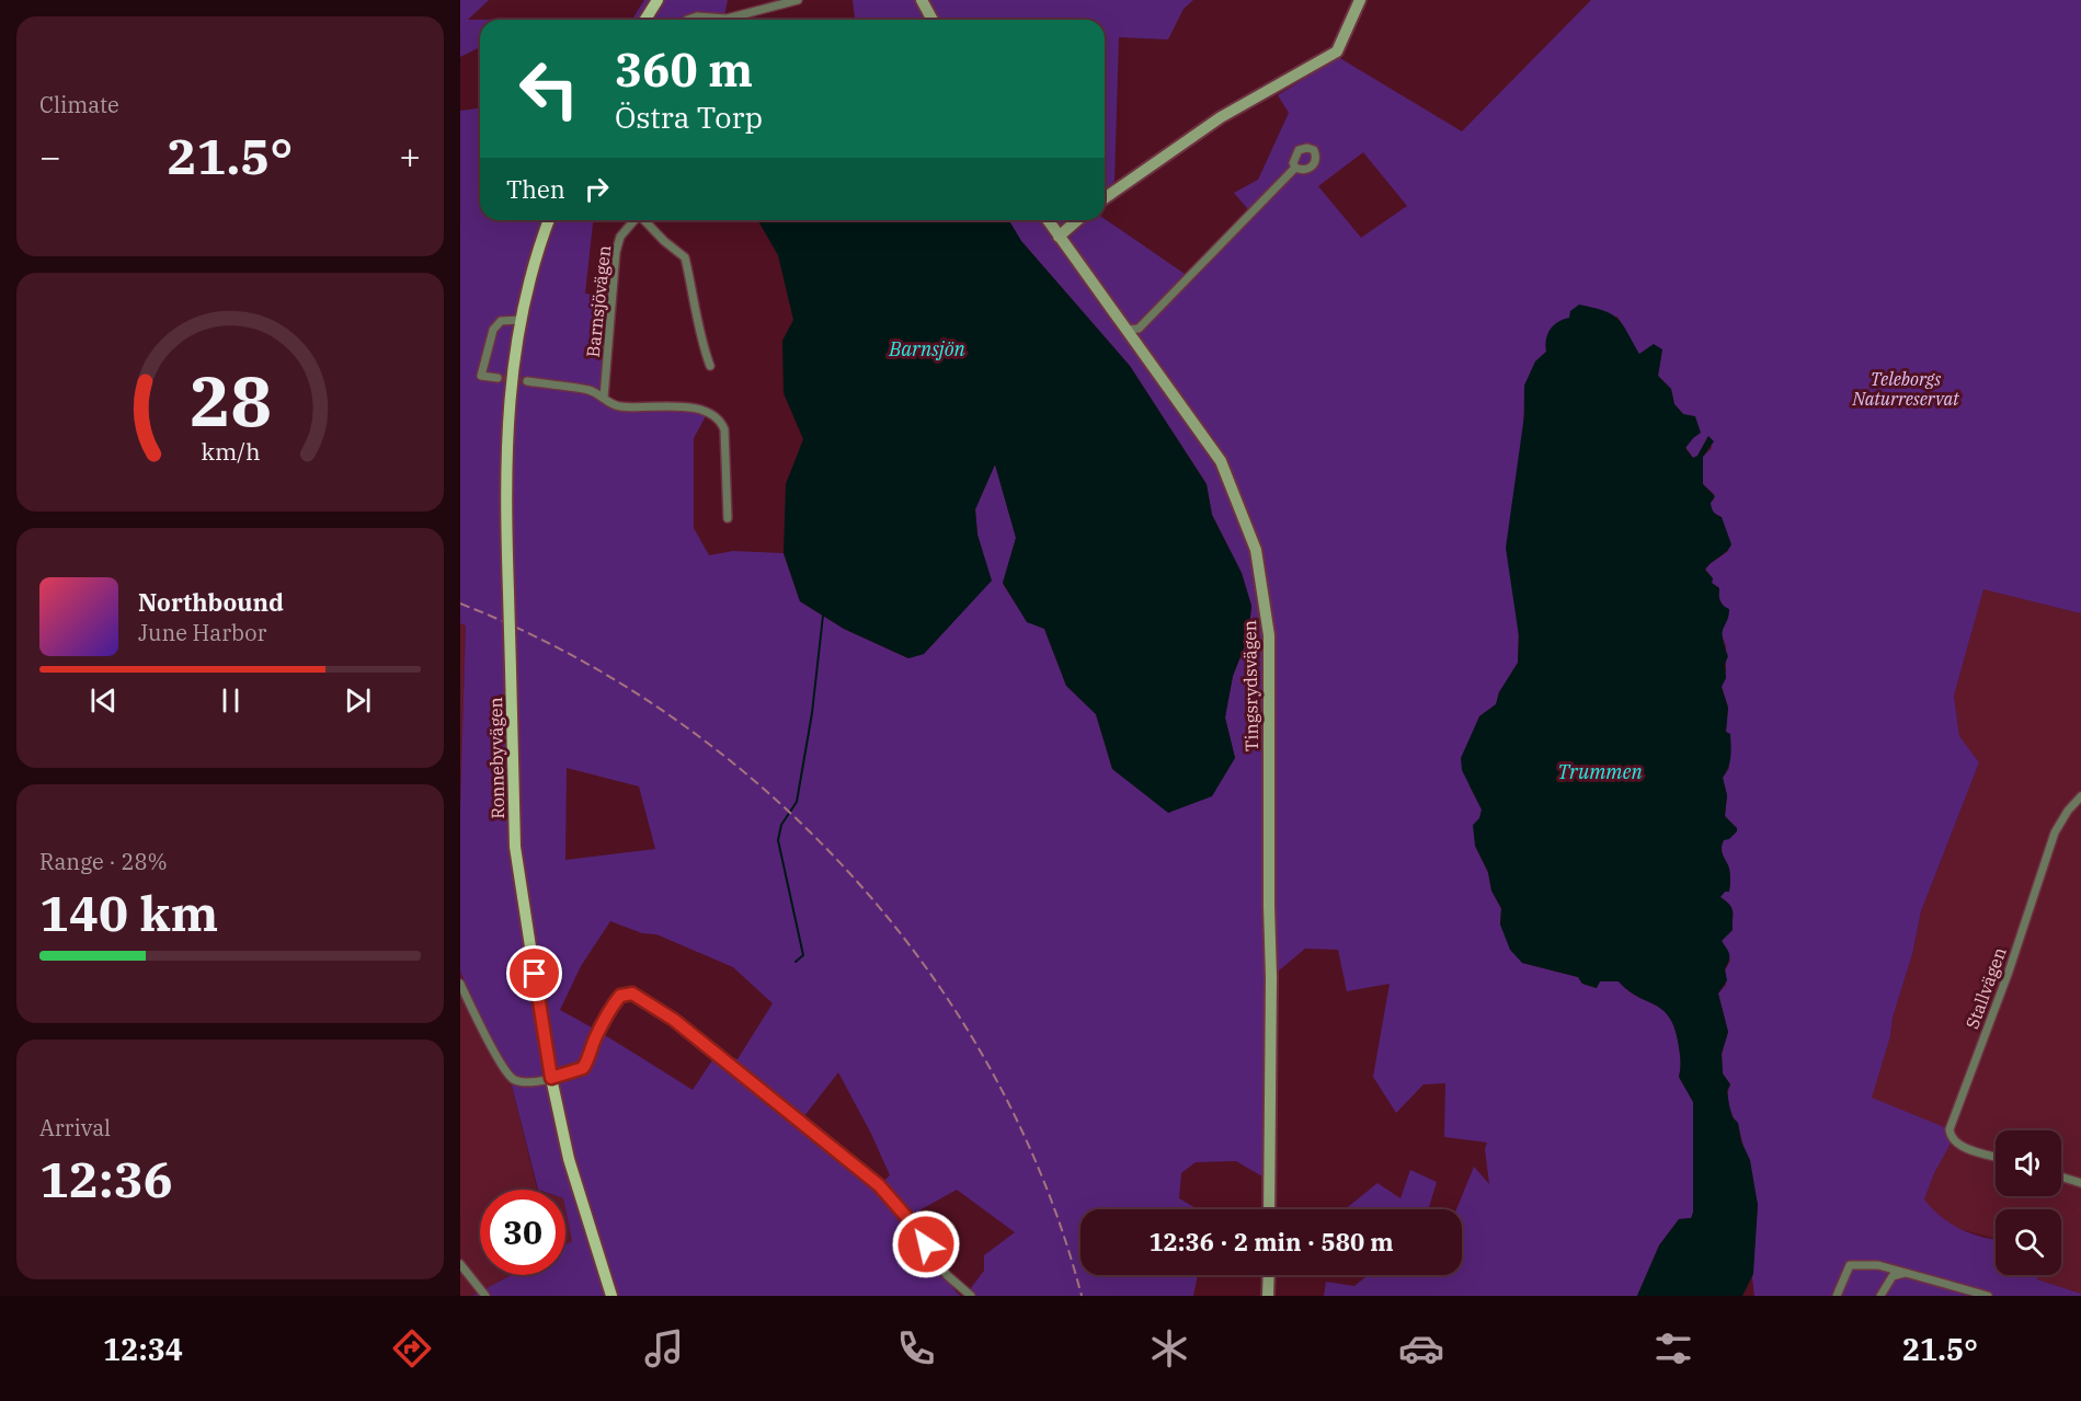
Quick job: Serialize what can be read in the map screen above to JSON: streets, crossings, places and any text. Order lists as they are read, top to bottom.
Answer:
{
  "streets": {
    "main road": ["Ronnebyvägen"],
    "street": ["Barnsjövägen", "Tingsrydsvägen", "Stallvägen"]
  },
  "water": ["Barnsjön", "Trummen"],
  "parks": ["Teleborgs Naturreservat"],
  "page": {
    "tile": [
      "Climate",
      ["Range · 28%", "140 km"],
      ["Arrival", "12:36"]
    ],
    "turn": ["360 m", "Östra Torp"],
    "heat": ["−", "21.5°", "+"],
    "then": "Then",
    "song": ["Northbound", "June Harbor"],
    "limit": "30",
    "trip": "12:36 · 2 min · 580 m",
    "tabs": ["12:34", "21.5°"],
    "gauge": ["28", "km/h"]
  }
}
